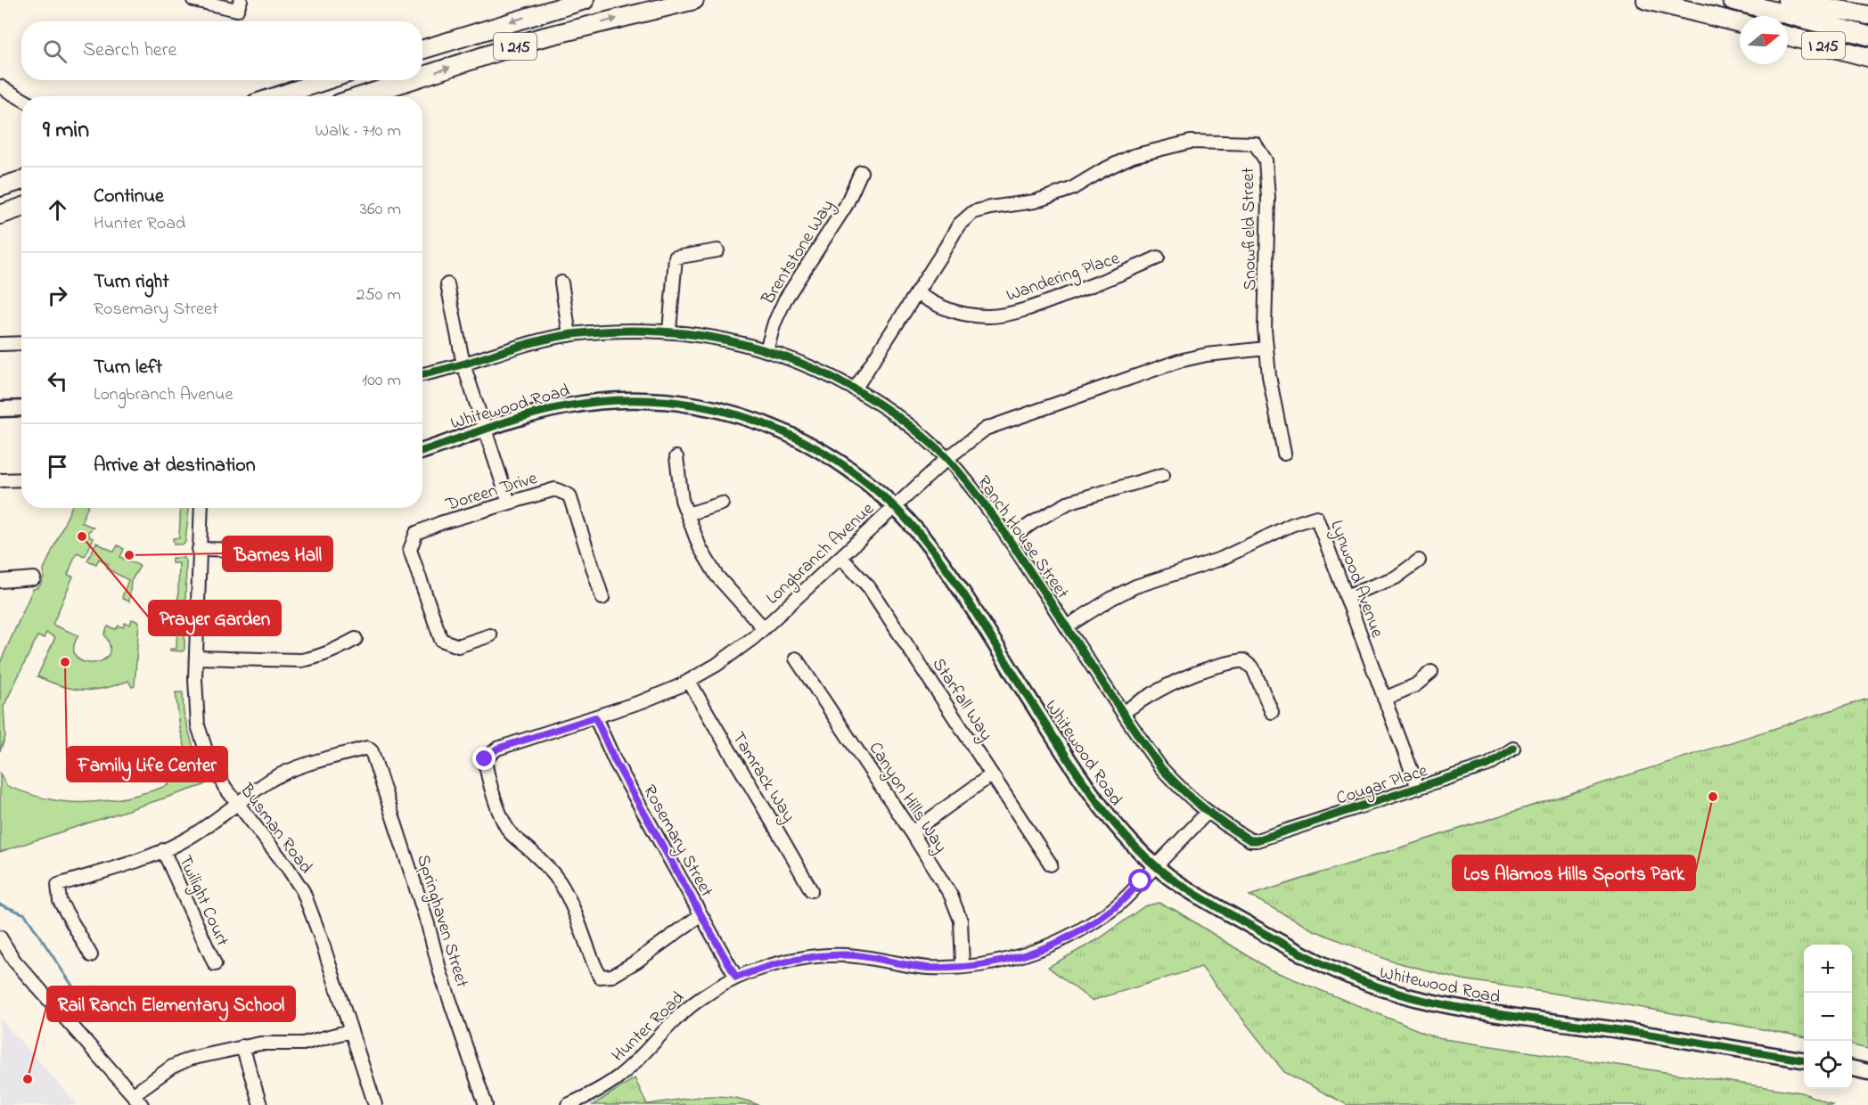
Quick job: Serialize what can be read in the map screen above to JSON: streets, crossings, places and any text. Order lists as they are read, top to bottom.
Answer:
{
  "streets": {
    "highway": ["I 215"],
    "main road": ["Whitewood Road"],
    "street": [
      "Snowfield Street",
      "Brentstone Way",
      "Wandering Place",
      "Doreen Drive",
      "Ranch House Street",
      "Longbranch Avenue",
      "Lynwood Avenue",
      "Starfall Way",
      "Tamrack Way",
      "Cougar Place",
      "Canyon Hills Way",
      "Busman Road",
      "Rosemary Street",
      "Twilight Court",
      "Springhaven Street",
      "Hunter Road"
    ]
  },
  "crossings": [
    ["Snowfield Street", "Wandering Place"],
    ["Snowfield Street", "Longbranch Avenue"],
    ["Brentstone Way", "Ranch House Street"],
    ["Whitewood Road", "Longbranch Avenue"],
    ["Whitewood Road", "Hunter Road"],
    ["Ranch House Street", "Longbranch Avenue"],
    ["Ranch House Street", "Lynwood Avenue"],
    ["Ranch House Street", "Cougar Place"],
    ["Ranch House Street", "Hunter Road"],
    ["Longbranch Avenue", "Starfall Way"],
    ["Longbranch Avenue", "Tamrack Way"],
    ["Longbranch Avenue", "Rosemary Street"],
    ["Lynwood Avenue", "Cougar Place"],
    ["Canyon Hills Way", "Hunter Road"],
    ["Busman Road", "Springhaven Street"],
    ["Rosemary Street", "Hunter Road"]
  ],
  "places": [
    "Prayer Garden",
    "Barnes Hall",
    "Family Life Center",
    "Los Alamos Hills Sports Park",
    "Rail Ranch Elementary School"
  ],
  "north": "right",
  "page": {
    "search": "Search here",
    "heading": ["9 min", "Walk · 710 m"],
    "list": [
      ["Continue", "Hunter Road", "360 m"],
      ["Turn right", "Rosemary Street", "250 m"],
      ["Turn left", "Longbranch Avenue", "100 m"],
      "Arrive at destination"
    ],
    "map_buttons": ["+", "−"]
  }
}
